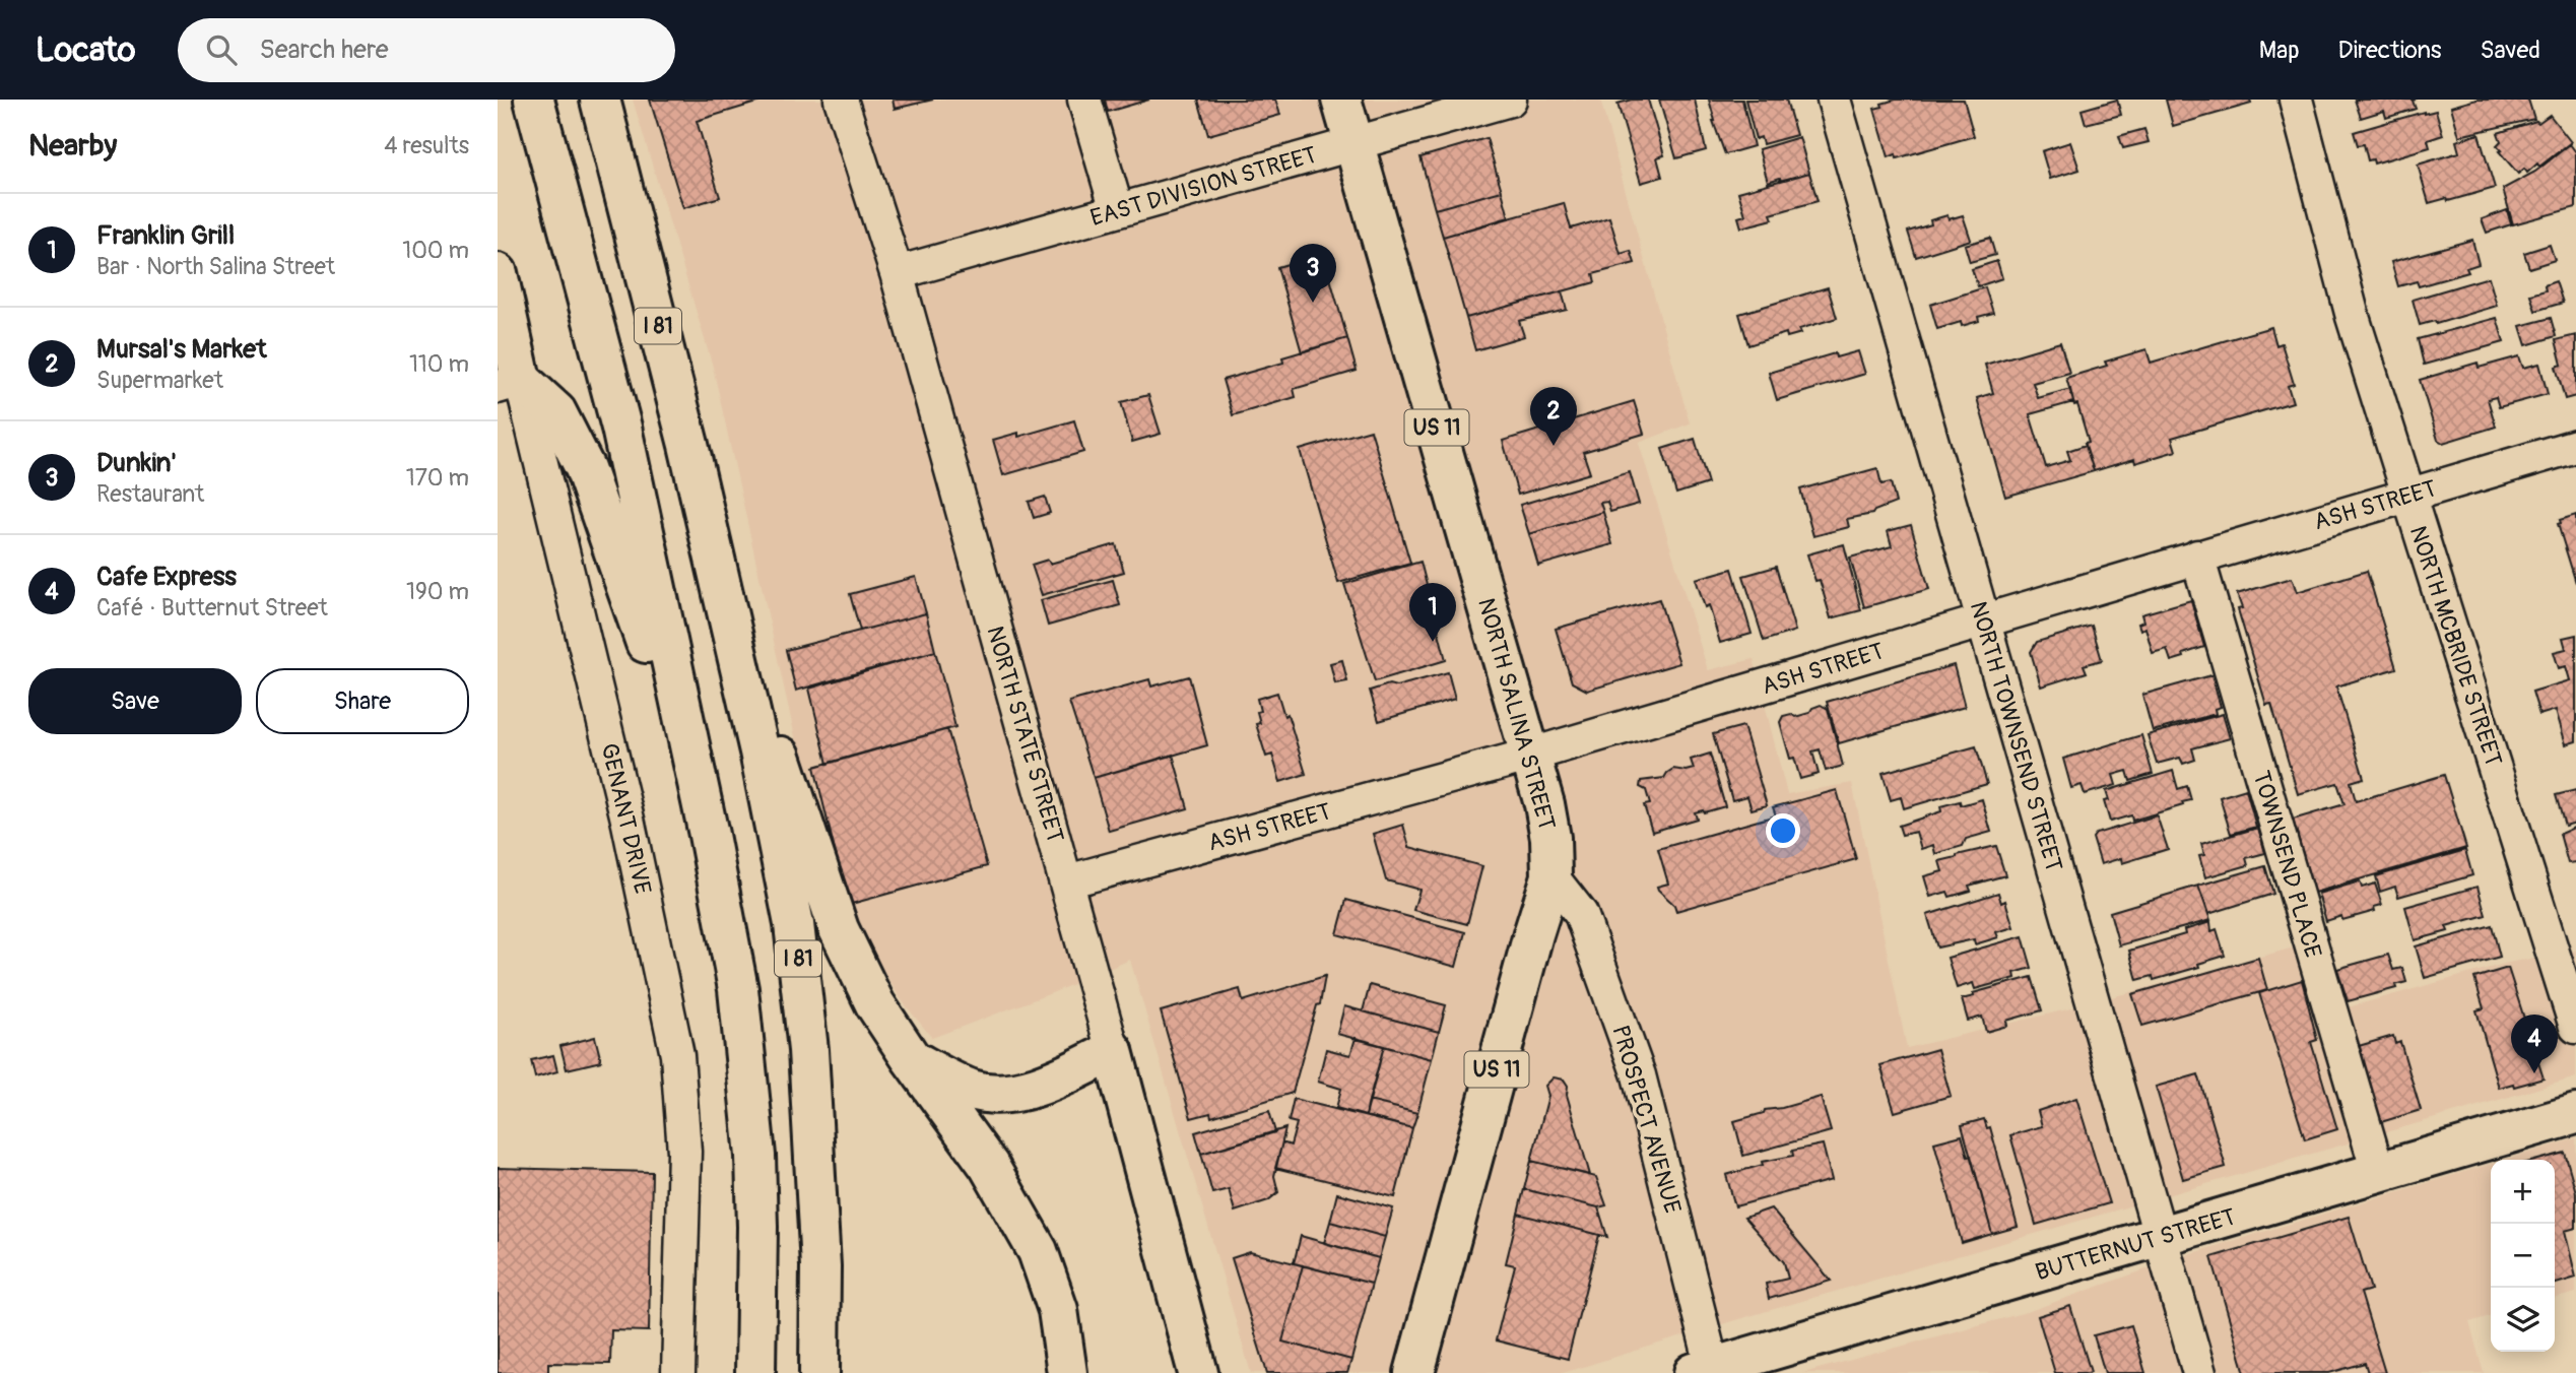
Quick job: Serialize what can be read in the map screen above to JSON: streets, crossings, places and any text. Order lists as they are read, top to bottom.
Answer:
{
  "streets": {
    "main road": [
      "I 81",
      "US 11",
      "NORTH SALINA STREET",
      "NORTH STATE STREET",
      "GENANT DRIVE",
      "BUTTERNUT STREET"
    ],
    "street": [
      "EAST DIVISION STREET",
      "ASH STREET",
      "NORTH MCBRIDE STREET",
      "NORTH TOWNSEND STREET",
      "TOWNSEND PLACE",
      "PROSPECT AVENUE"
    ]
  },
  "crossings": [
    ["EAST DIVISION STREET", "NORTH SALINA STREET"],
    ["EAST DIVISION STREET", "NORTH STATE STREET"],
    ["ASH STREET", "NORTH MCBRIDE STREET"],
    ["ASH STREET", "NORTH SALINA STREET"],
    ["ASH STREET", "NORTH STATE STREET"],
    ["ASH STREET", "NORTH TOWNSEND STREET"],
    ["ASH STREET", "TOWNSEND PLACE"],
    ["NORTH SALINA STREET", "PROSPECT AVENUE"],
    ["NORTH TOWNSEND STREET", "BUTTERNUT STREET"],
    ["TOWNSEND PLACE", "BUTTERNUT STREET"],
    ["PROSPECT AVENUE", "BUTTERNUT STREET"]
  ],
  "page": {
    "header": "Locato",
    "search": "Search here",
    "nav": ["Map", "Directions", "Saved"],
    "heading": ["Nearby", "4 results"],
    "list": [
      {
        "mark": "1",
        "name": "Franklin Grill",
        "note": "Bar · North Salina Street",
        "value": "100 m"
      },
      {
        "mark": "2",
        "name": "Mursal's Market",
        "note": "Supermarket",
        "value": "110 m"
      },
      {
        "mark": "3",
        "name": "Dunkin'",
        "note": "Restaurant",
        "value": "170 m"
      },
      {
        "mark": "4",
        "name": "Cafe Express",
        "note": "Café · Butternut Street",
        "value": "190 m"
      }
    ],
    "pins": [
      "3",
      "2",
      "1",
      "4"
    ],
    "buttons": ["Save", "Share"],
    "map_buttons": ["+", "−"]
  }
}
